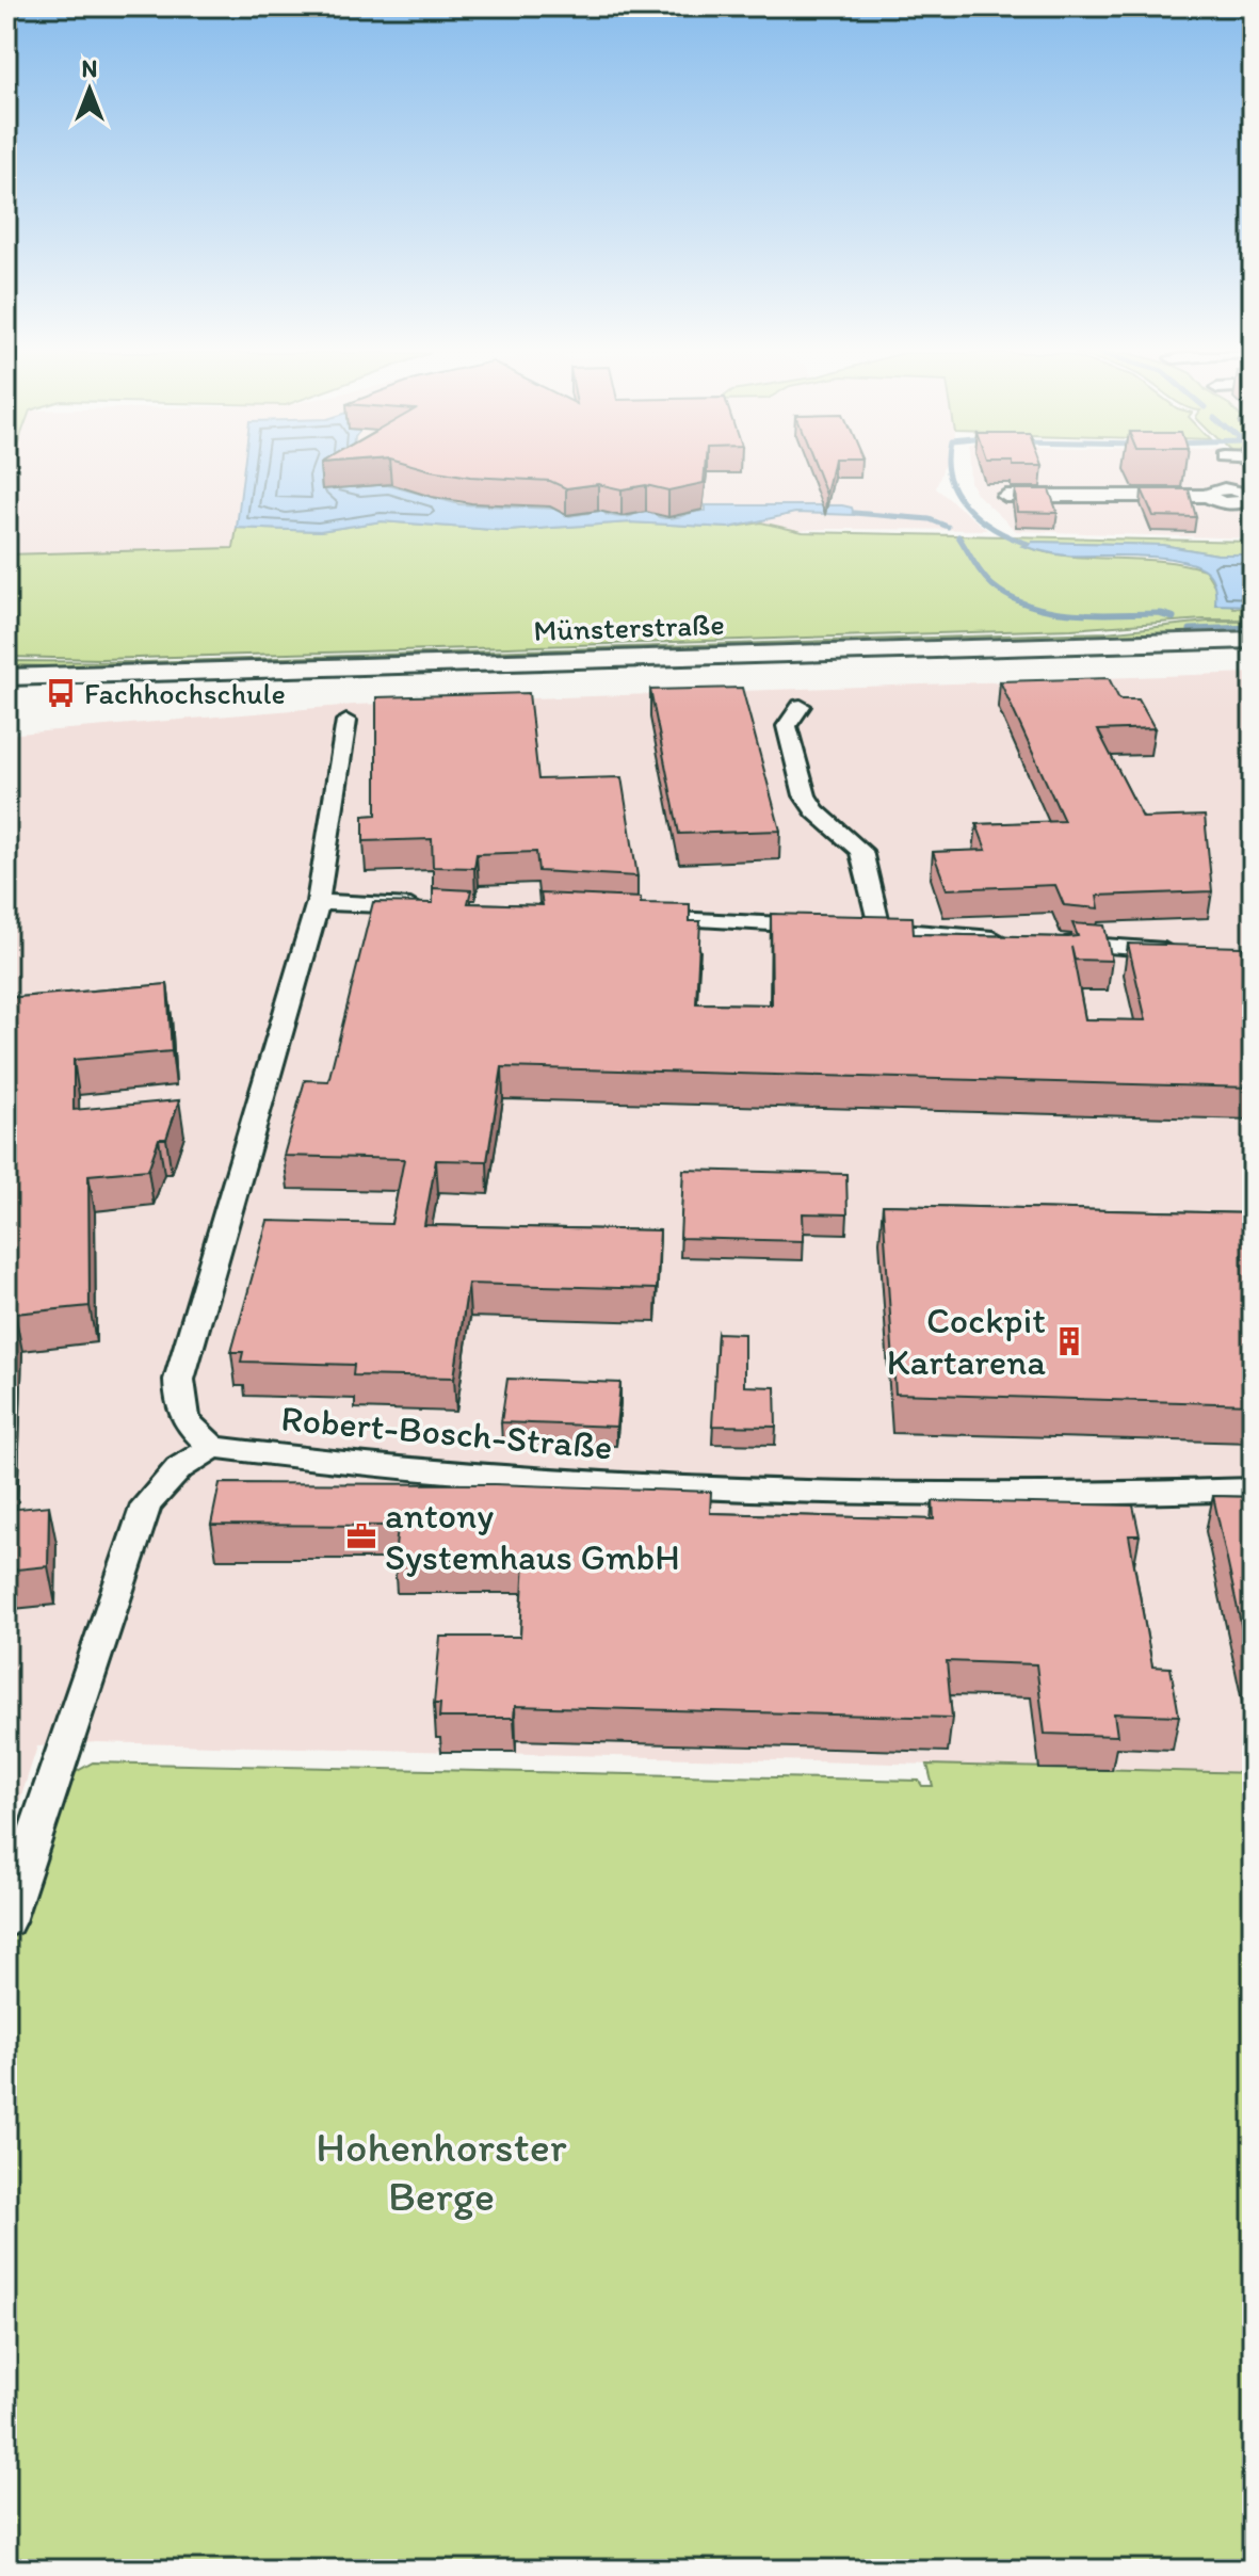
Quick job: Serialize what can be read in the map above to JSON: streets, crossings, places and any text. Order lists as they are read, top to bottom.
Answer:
{
  "streets": {
    "main road": ["Münsterstraße"],
    "street": ["Robert-Bosch-Straße"]
  },
  "parks": ["Hohenhorster Berge"],
  "places": {
    "bus stop": ["Fachhochschule"],
    "building": ["Cockpit Kartarena"],
    "office": ["antony Systemhaus GmbH"]
  },
  "north": "top"
}
